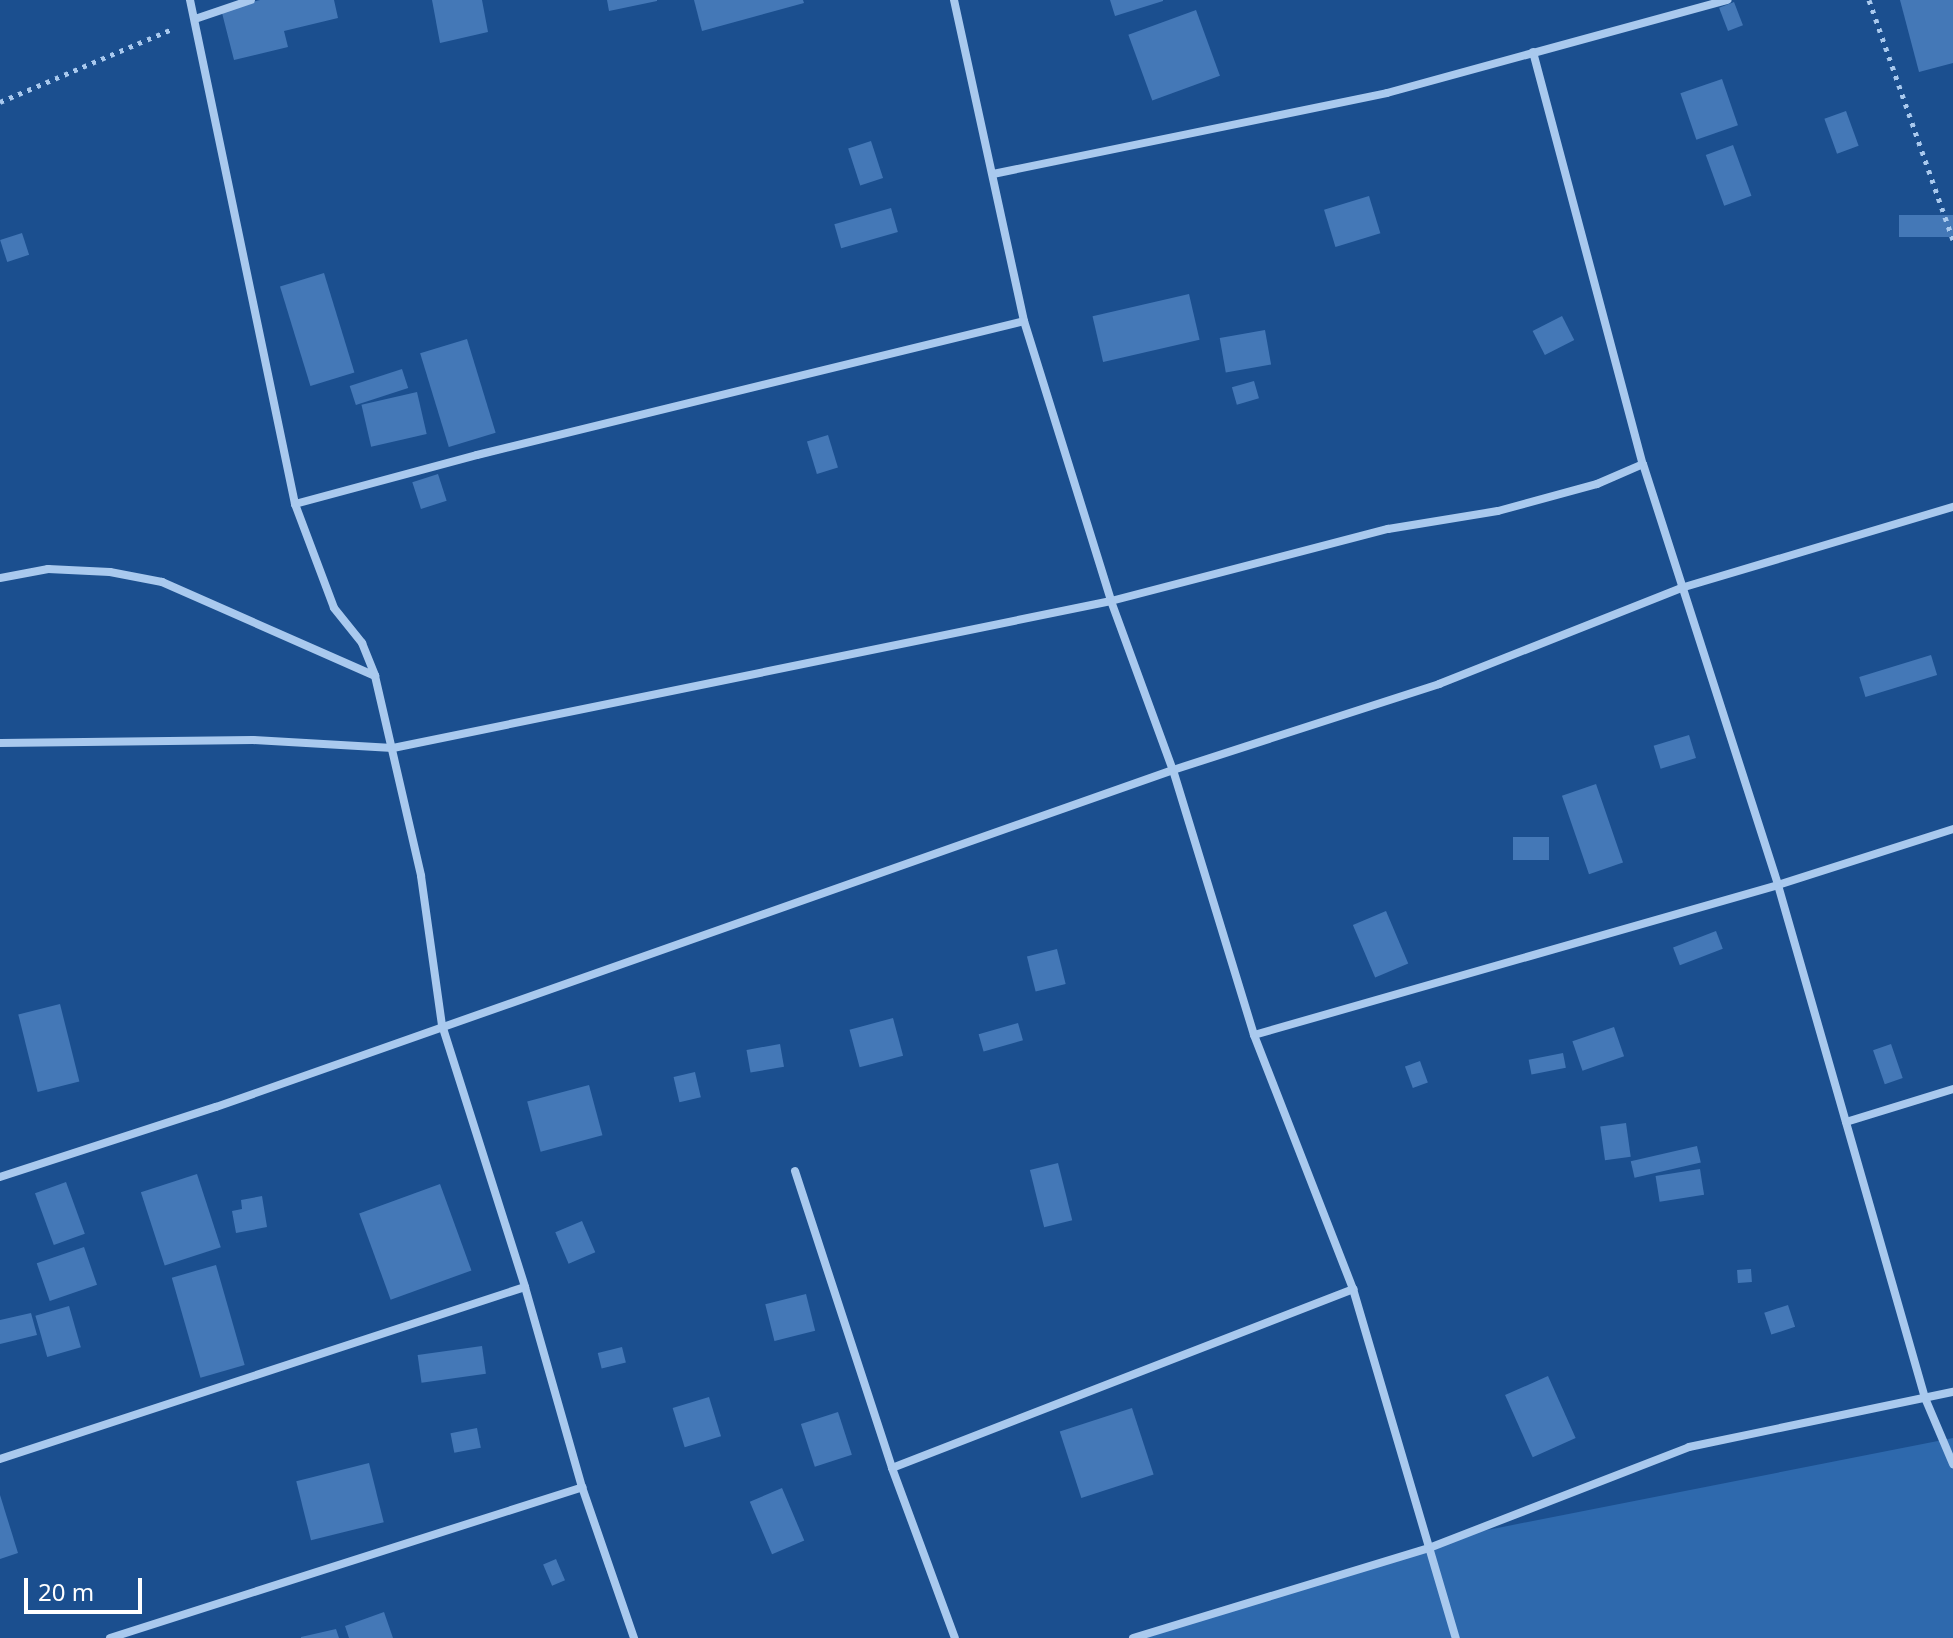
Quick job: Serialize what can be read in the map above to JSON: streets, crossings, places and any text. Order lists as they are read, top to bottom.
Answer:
{
  "scale_bar": "20 m"
}
